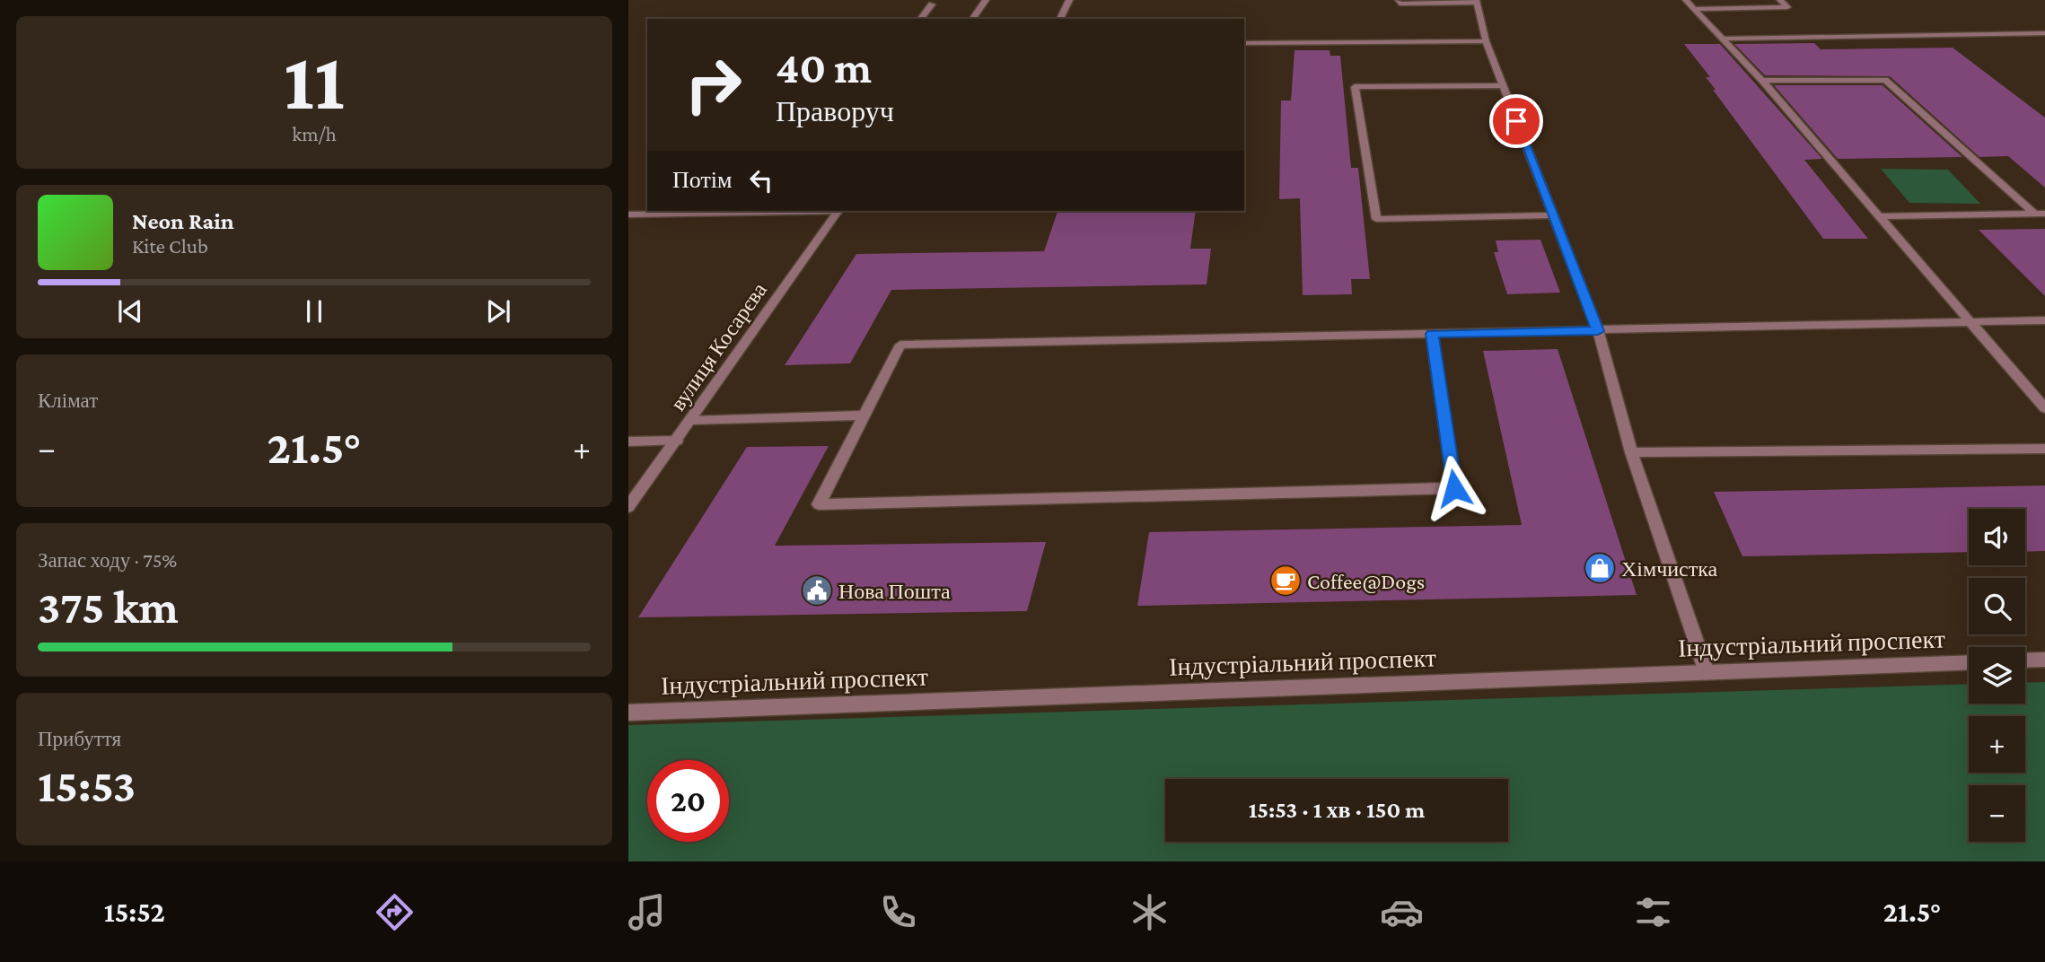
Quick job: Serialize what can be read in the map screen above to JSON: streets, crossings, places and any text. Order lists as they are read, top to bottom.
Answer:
{
  "streets": {
    "street": ["вулиця Косарєва", "Індустріальний проспект"]
  },
  "places": {
    "shop": ["Хімчистка"],
    "cafe": ["Coffee@Dogs"],
    "public building": ["Нова Пошта"]
  },
  "page": {
    "tile": [
      ["11", "km/h"],
      "Клімат",
      ["Запас ходу · 75%", "375 km"],
      ["Прибуття", "15:53"]
    ],
    "turn": ["40 m", "Праворуч"],
    "then": "Потім",
    "song": ["Neon Rain", "Kite Club"],
    "heat": ["−", "21.5°", "+"],
    "map_buttons": ["+", "−"],
    "limit": "20",
    "trip": "15:53 · 1 хв · 150 m",
    "tabs": ["15:52", "21.5°"]
  }
}
